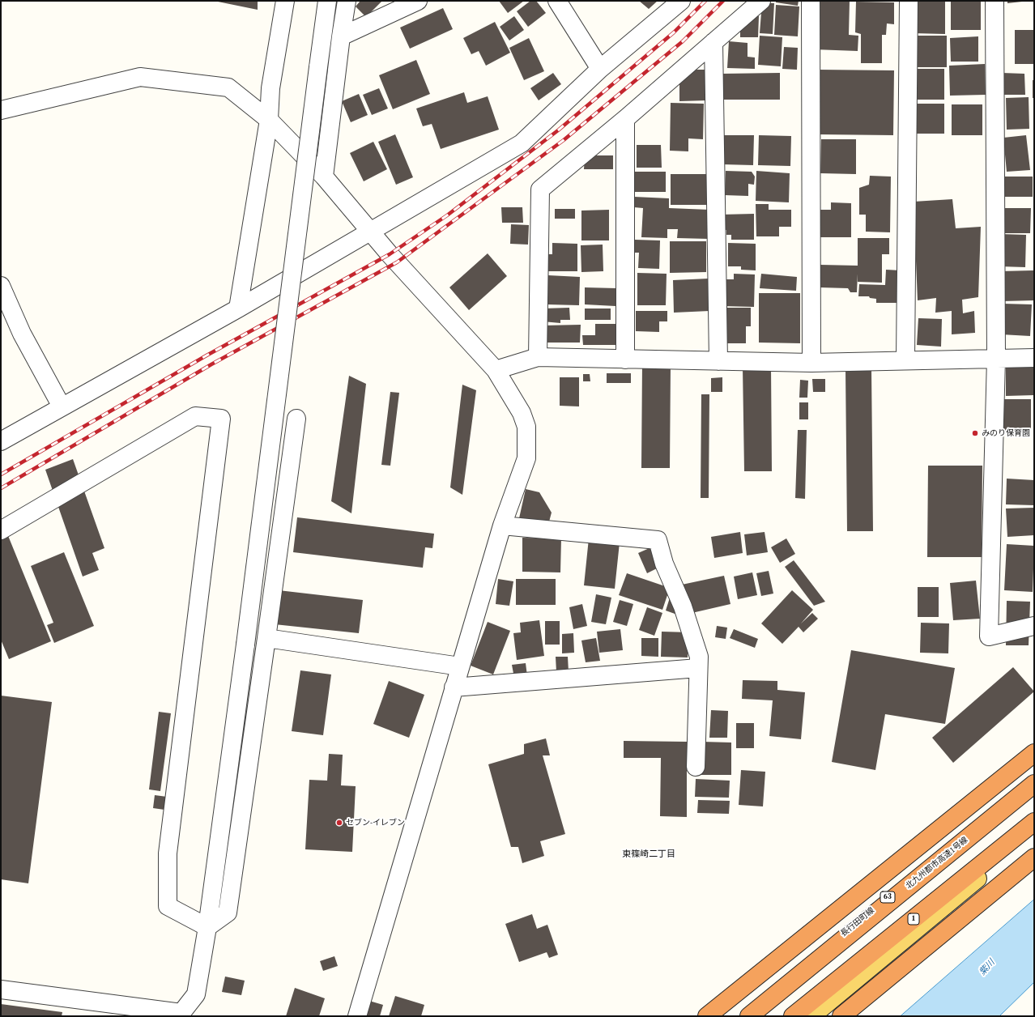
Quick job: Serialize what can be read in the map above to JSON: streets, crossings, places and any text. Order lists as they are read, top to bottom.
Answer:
{
  "streets": {
    "highway": ["北九州都市高速1号線", "1"],
    "main road": ["63", "長行田町線"]
  },
  "districts": ["東篠崎二丁目"],
  "water": ["紫川"],
  "places": ["みのり保育園", "セブン-イレブン"]
}
